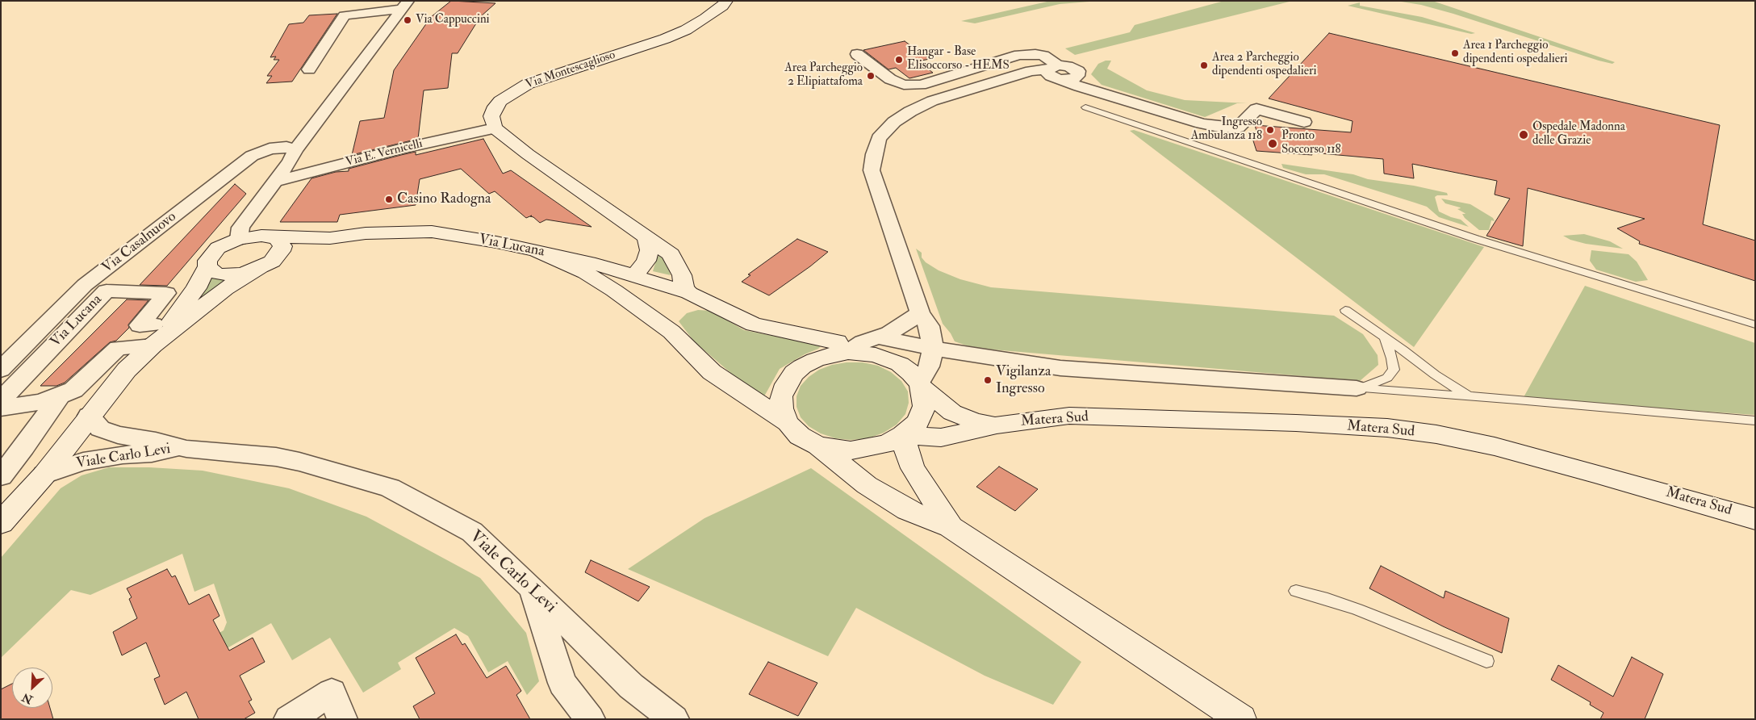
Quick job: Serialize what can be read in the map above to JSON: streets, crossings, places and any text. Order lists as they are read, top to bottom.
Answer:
{
  "streets": {
    "main road": ["Via Montescaglioso", "Via Lucana", "Matera Sud"],
    "street": ["Via E. Vernicelli", "Via Casalnuovo", "Viale Carlo Levi"]
  },
  "crossings": [
    ["Via Montescaglioso", "Via E. Vernicelli"],
    ["Via Lucana", "Viale Carlo Levi"]
  ],
  "places": [
    "Via Cappuccini",
    "Area 1 Parcheggio dipendenti ospedalieri",
    "Hangar - Base Elisoccorso - HEMS",
    "Area 2 Parcheggio dipendenti ospedalieri",
    "Area Parcheggio 2 Elipiattafoma",
    "Ingresso Ambulanza 118",
    "Ospedale Madonna delle Grazie",
    "Pronto Soccorso 118",
    "Casino Radogna",
    "Vigilanza Ingresso"
  ],
  "north": "bottom left"
}
